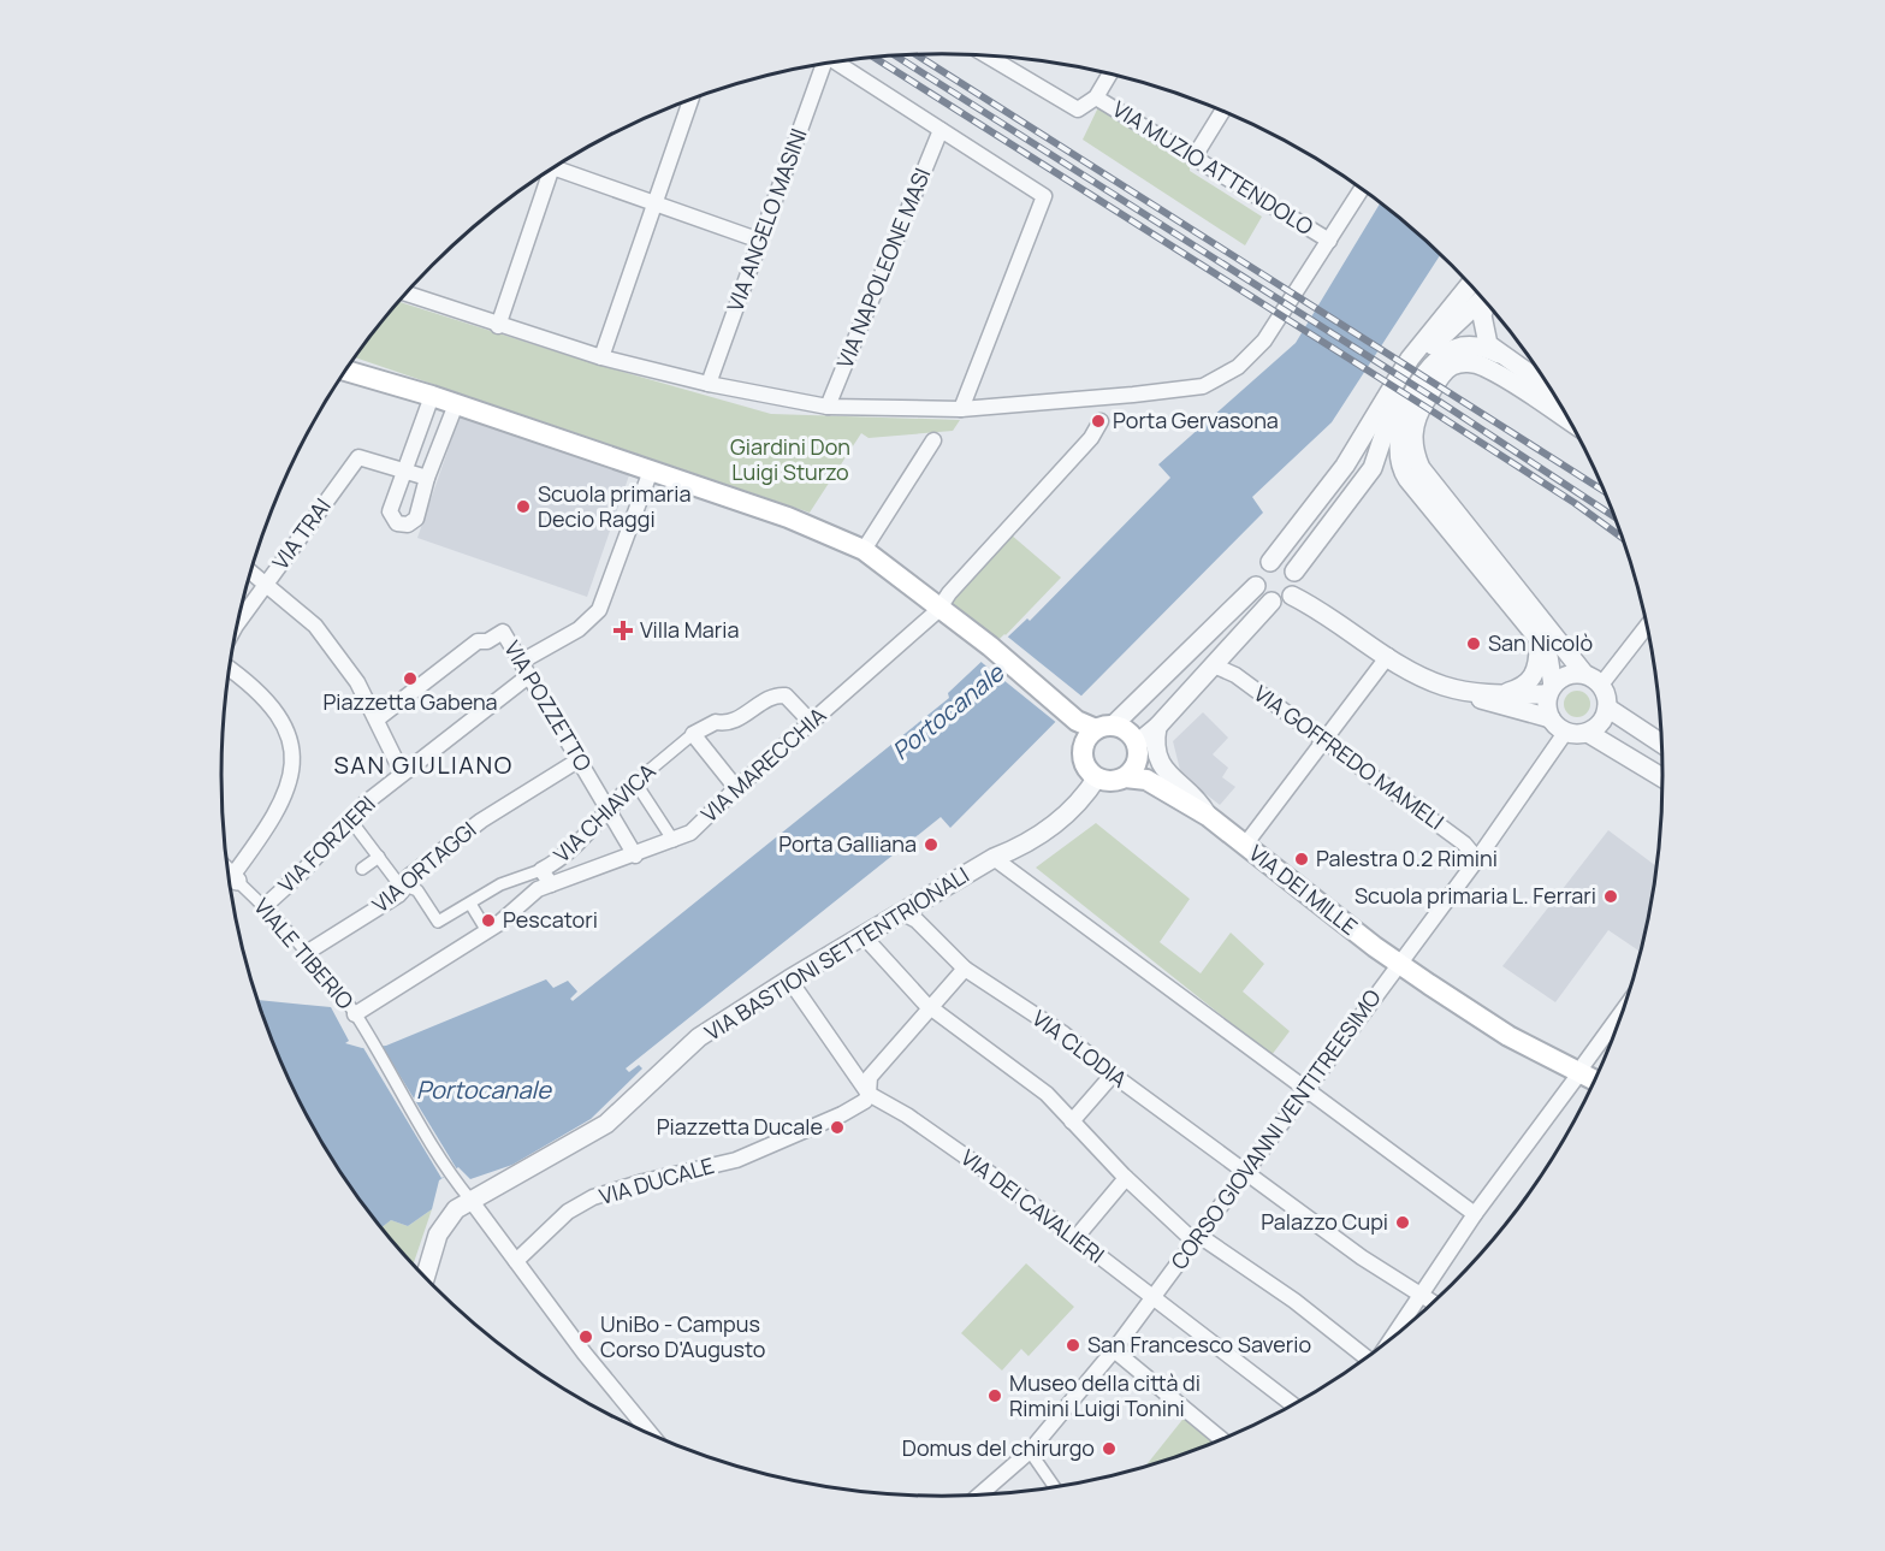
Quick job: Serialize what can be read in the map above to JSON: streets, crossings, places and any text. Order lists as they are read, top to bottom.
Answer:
{
  "streets": {
    "main road": ["VIA DEI MILLE"],
    "street": [
      "VIA MUZIO ATTENDOLO",
      "VIA ANGELO MASINI",
      "VIA NAPOLEONE MASI",
      "VIA TRAI",
      "VIA POZZETTO",
      "VIA GOFFREDO MAMELI",
      "VIA MARECCHIA",
      "VIA CHIAVICA",
      "VIA FORZIERI",
      "VIA ORTAGGI",
      "VIALE TIBERIO",
      "VIA BASTIONI SETTENTRIONALI",
      "VIA CLODIA",
      "CORSO GIOVANNI VENTITREESIMO",
      "VIA DUCALE",
      "VIA DEI CAVALIERI"
    ]
  },
  "crossings": [
    ["VIA POZZETTO", "VIA MARECCHIA"],
    ["VIA POZZETTO", "VIA CHIAVICA"],
    ["VIA POZZETTO", "VIA FORZIERI"],
    ["VIA POZZETTO", "VIA ORTAGGI"],
    ["VIA GOFFREDO MAMELI", "CORSO GIOVANNI VENTITREESIMO"],
    ["VIA MARECCHIA", "VIA CHIAVICA"],
    ["VIA MARECCHIA", "VIALE TIBERIO"],
    ["VIA FORZIERI", "VIALE TIBERIO"],
    ["VIA ORTAGGI", "VIALE TIBERIO"],
    ["VIA DEI MILLE", "VIA BASTIONI SETTENTRIONALI"],
    ["VIA DEI MILLE", "CORSO GIOVANNI VENTITREESIMO"],
    ["VIALE TIBERIO", "VIA BASTIONI SETTENTRIONALI"],
    ["VIA BASTIONI SETTENTRIONALI", "VIA CLODIA"],
    ["VIA BASTIONI SETTENTRIONALI", "CORSO GIOVANNI VENTITREESIMO"],
    ["VIA BASTIONI SETTENTRIONALI", "VIA DEI CAVALIERI"],
    ["VIA CLODIA", "CORSO GIOVANNI VENTITREESIMO"],
    ["CORSO GIOVANNI VENTITREESIMO", "VIA DEI CAVALIERI"],
    ["VIA DUCALE", "VIA DEI CAVALIERI"]
  ],
  "districts": ["SAN GIULIANO"],
  "water": ["Portocanale"],
  "parks": ["Giardini Don Luigi Sturzo"],
  "places": {
    "other": [
      "Porta Gervasona",
      "Scuola primaria Decio Raggi",
      "San Nicolò",
      "Piazzetta Gabena",
      "Porta Galliana",
      "Palestra 0.2 Rimini",
      "Scuola primaria L. Ferrari",
      "Pescatori",
      "Piazzetta Ducale",
      "Palazzo Cupi",
      "UniBo - Campus Corso D'Augusto",
      "San Francesco Saverio",
      "Museo della città di Rimini Luigi Tonini",
      "Domus del chirurgo"
    ],
    "health": ["Villa Maria"]
  }
}
